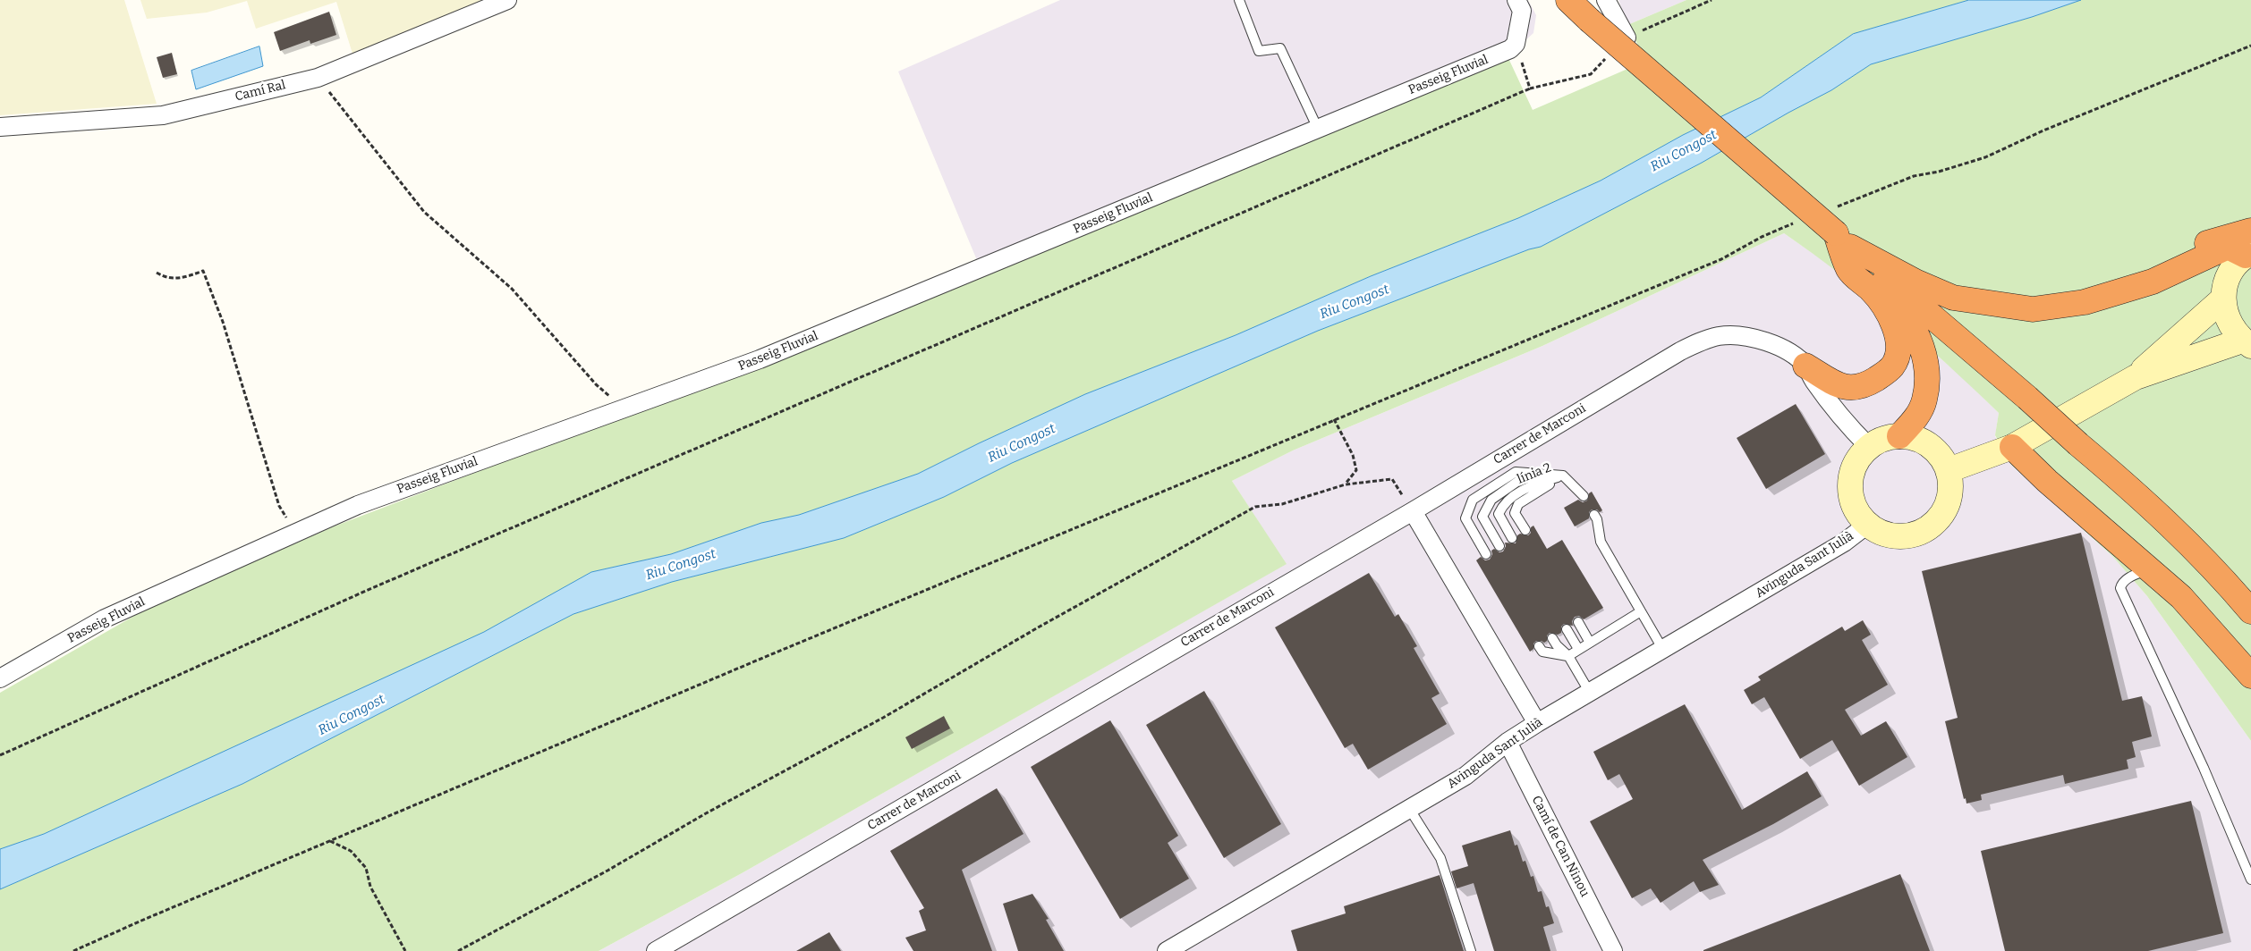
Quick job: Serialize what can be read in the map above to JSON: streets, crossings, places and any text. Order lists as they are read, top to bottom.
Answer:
{
  "streets": {
    "street": [
      "Passeig Fluvial",
      "Camí Ral",
      "Carrer de Marconi",
      "Avinguda Sant Julià",
      "Camí de Can Ninou"
    ],
    "lane": ["línia 2"]
  },
  "crossings": [
    ["Avinguda Sant Julià", "Camí de Can Ninou"]
  ],
  "water": ["Riu Congost"]
}
